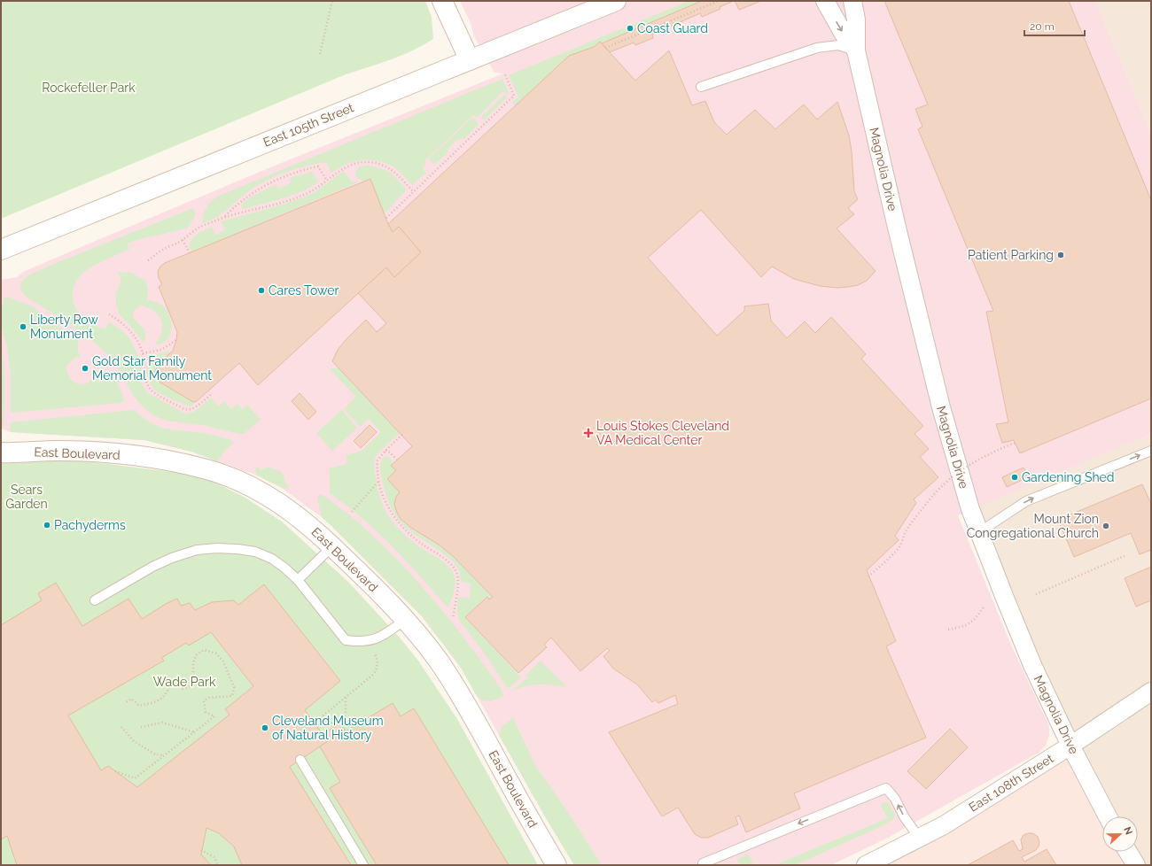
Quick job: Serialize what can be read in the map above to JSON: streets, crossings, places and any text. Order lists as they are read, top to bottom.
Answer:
{
  "streets": {
    "street": [
      "East 105th Street",
      "Magnolia Drive",
      "East Boulevard",
      "East 108th Street"
    ]
  },
  "crossings": [
    ["Magnolia Drive", "East 108th Street"]
  ],
  "parks": ["Rockefeller Park", "Sears Garden", "Wade Park"],
  "places": {
    "other": [
      "Coast Guard",
      "Patient Parking",
      "Cares Tower",
      "Liberty Row Monument",
      "Gold Star Family Memorial Monument",
      "Gardening Shed",
      "Pachyderms",
      "Mount Zion Congregational Church",
      "Cleveland Museum of Natural History"
    ],
    "health": ["Louis Stokes Cleveland VA Medical Center"]
  },
  "scale_bar": "20 m",
  "north": "right"
}
